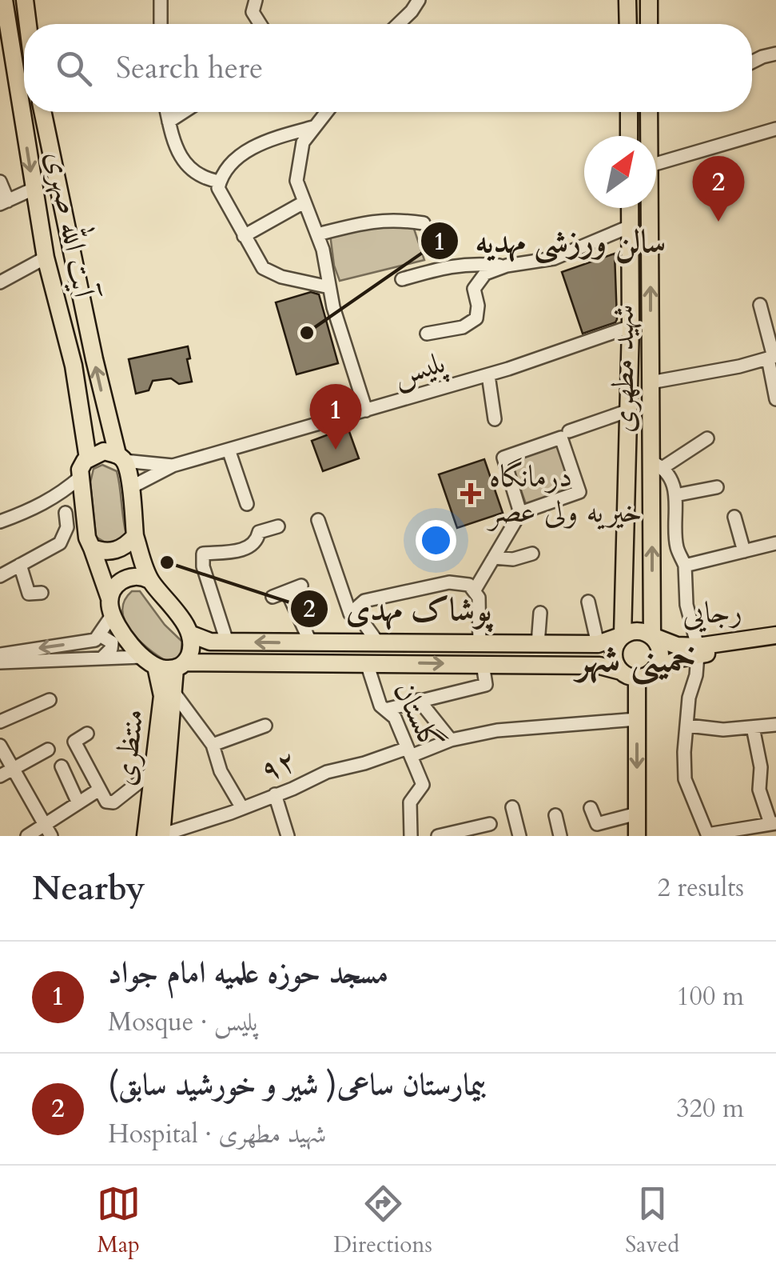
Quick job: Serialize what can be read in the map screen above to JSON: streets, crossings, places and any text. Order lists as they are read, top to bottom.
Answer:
{
  "streets": {
    "main road": [
      "آیت الله صهری",
      "شهید مطهری",
      "رجایی",
      "منتظری"
    ],
    "street": ["پلیس", "گلستان", "۹۲"]
  },
  "crossings": [
    ["پلیس", "شهید مطهری"],
    ["شهید مطهری", "رجایی"],
    ["گلستان", "۹۲"],
    ["منتظری", "۹۲"]
  ],
  "districts": ["خمینی شهر"],
  "places": {
    "other": ["سالن ورزشی مهدیه", "پوشاک مهدی"],
    "health": ["درمانگاه خیریه ولی عصر"]
  },
  "north": "top right",
  "page": {
    "search": "Search here",
    "pins": ["2", "1"],
    "heading": ["Nearby", "2 results"],
    "list": [
      {
        "mark": "1",
        "name": "مسجد حوزه علمیه امام جواد",
        "note": "Mosque · پلیس",
        "value": "100 m"
      },
      {
        "mark": "2",
        "name": "(بیمارستان ساعی( شیر و خورشید سابق",
        "note": "Hospital · شهید مطهری",
        "value": "320 m"
      }
    ],
    "nav": ["Map", "Directions", "Saved"]
  }
}
